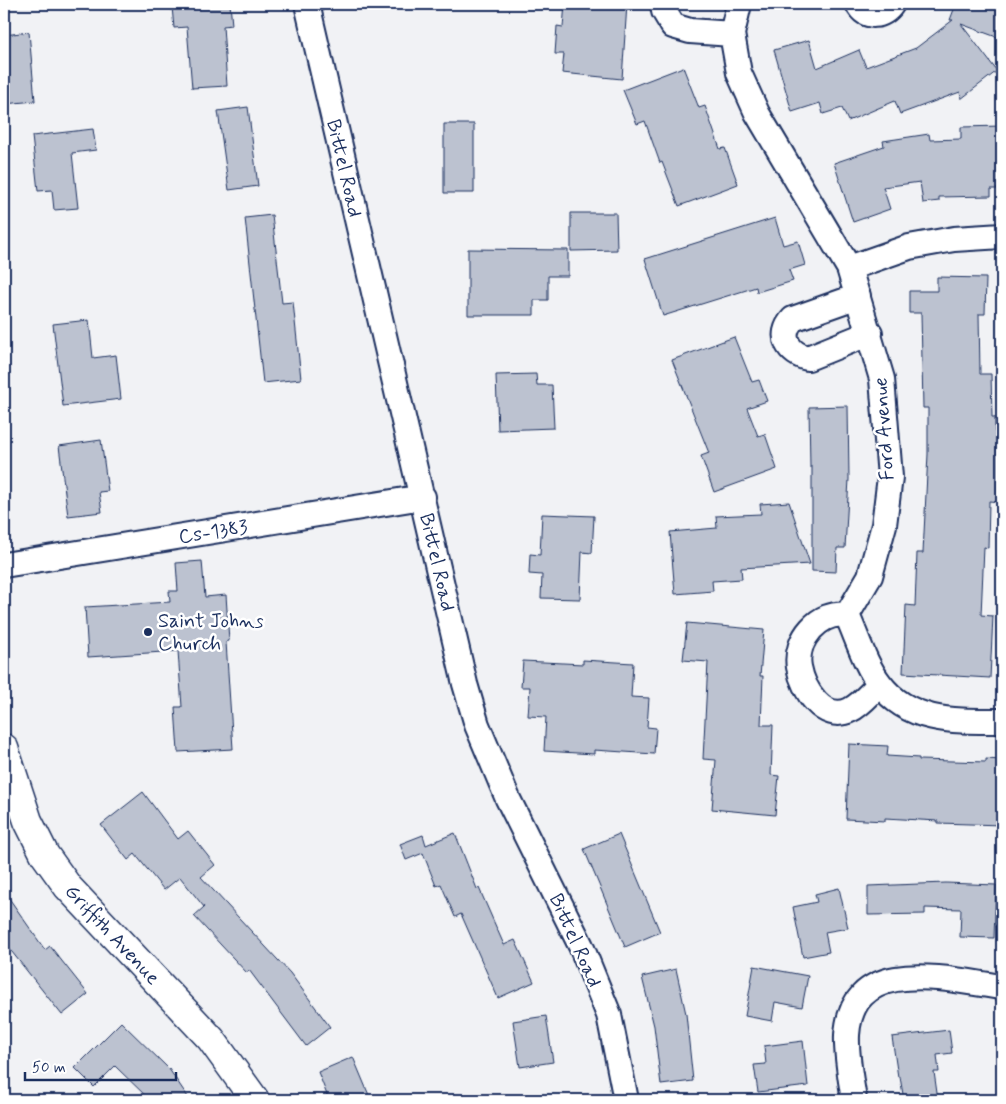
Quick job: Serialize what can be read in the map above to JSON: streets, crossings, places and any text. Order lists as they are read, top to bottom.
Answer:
{
  "streets": {
    "street": [
      "Bittel Road",
      "Ford Avenue",
      "Cs-1383",
      "Griffith Avenue"
    ]
  },
  "crossings": [
    ["Bittel Road", "Cs-1383"]
  ],
  "places": ["Saint Johns Church"],
  "scale_bar": "50 m"
}
